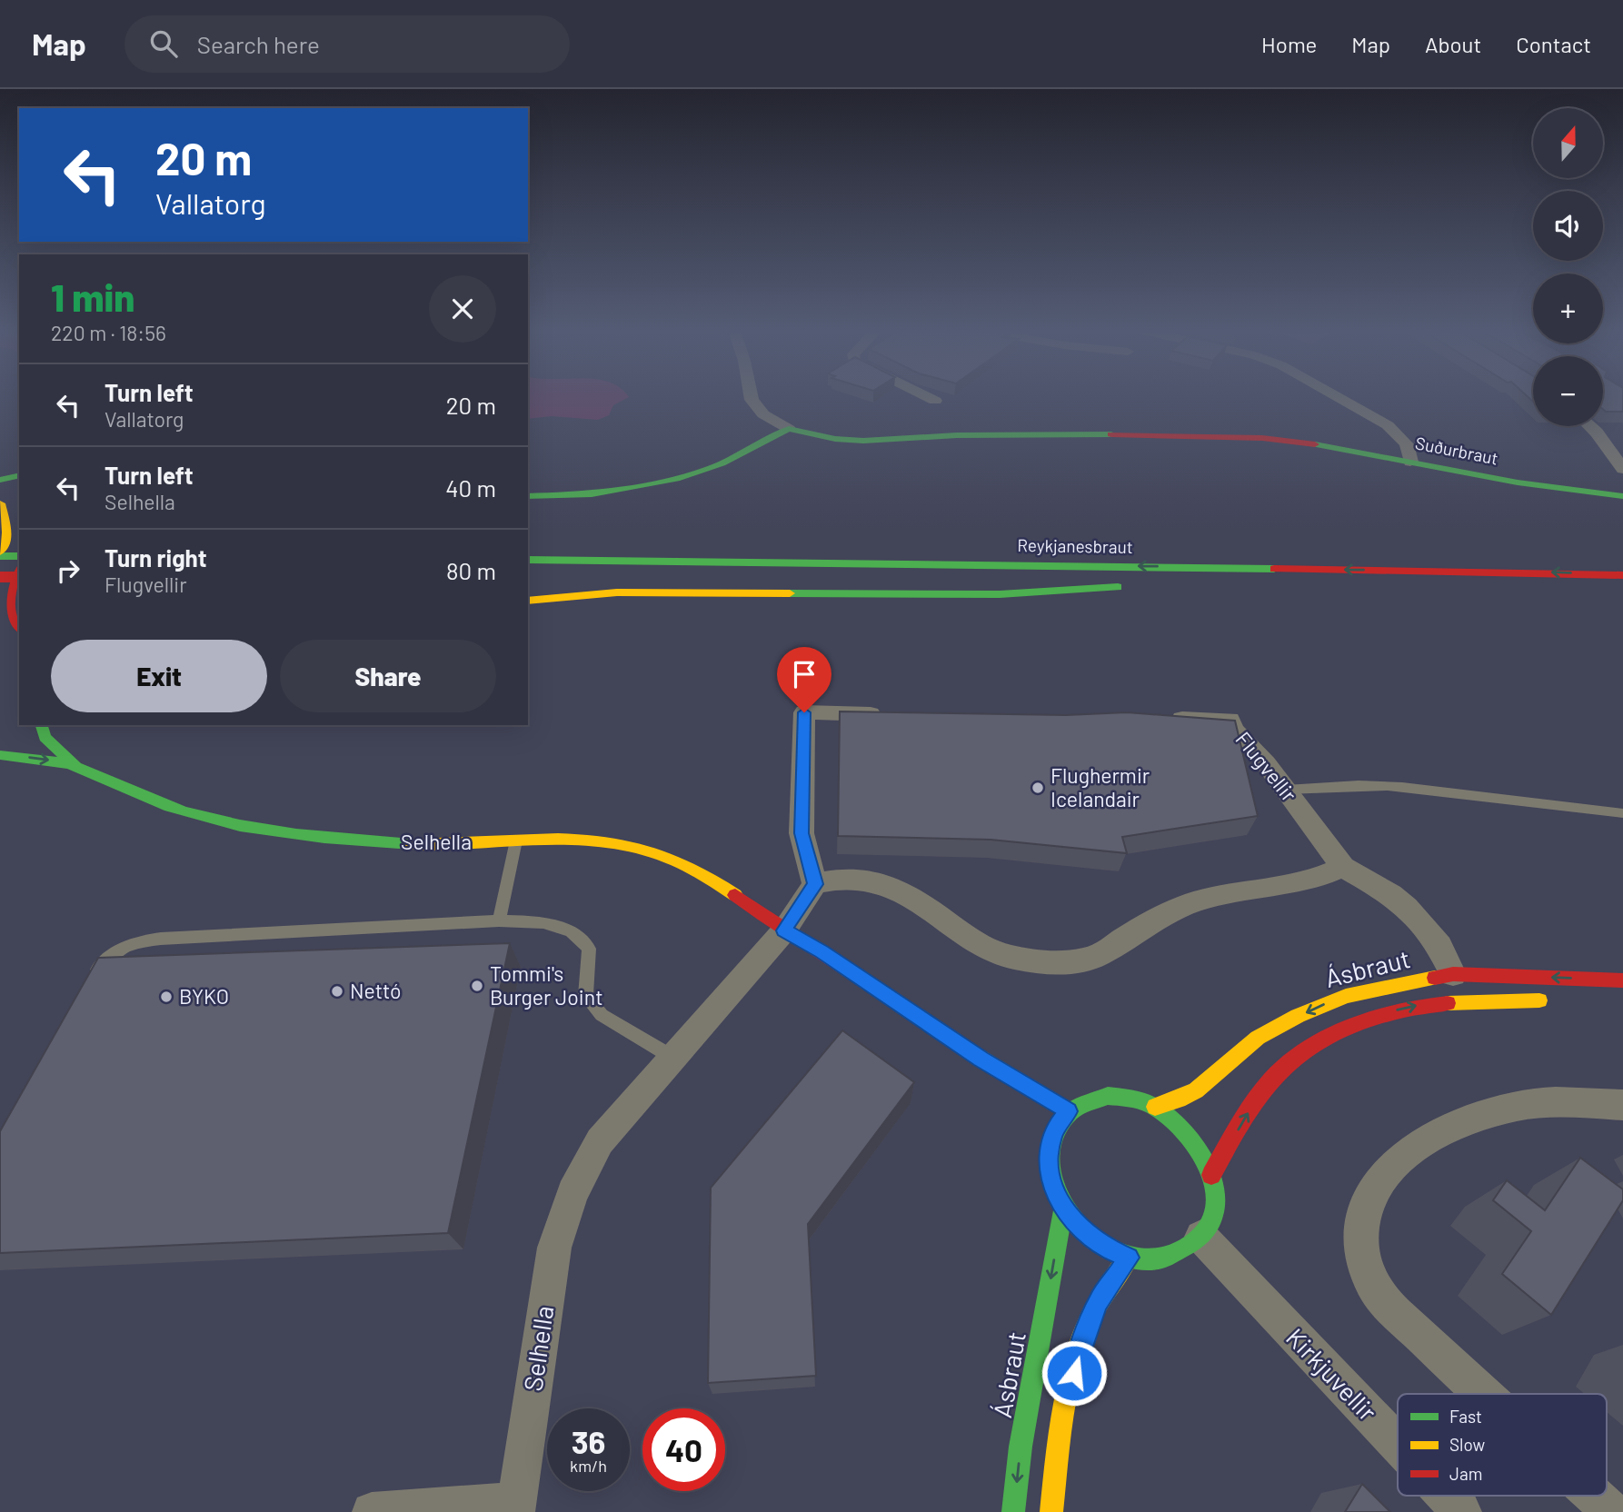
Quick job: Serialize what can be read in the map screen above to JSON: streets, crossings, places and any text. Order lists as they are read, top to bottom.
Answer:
{
  "streets": {
    "main road": [
      "Suðurbraut",
      "Reykjanesbraut",
      "Selhella",
      "Ásbraut"
    ],
    "street": ["Flugvellir", "Kirkjuvellir"]
  },
  "crossings": [
    ["Flugvellir", "Ásbraut"],
    ["Selhella", "Ásbraut"],
    ["Selhella", "Kirkjuvellir"],
    ["Ásbraut", "Kirkjuvellir"]
  ],
  "places": [
    "Flughermir Icelandair",
    "Tommi's Burger Joint",
    "Nettó",
    "BYKO"
  ],
  "legend": ["Fast", "Slow", "Jam"],
  "north": "top",
  "page": {
    "header": "Map",
    "search": "Search here",
    "nav": [
      "Home",
      "Map",
      "About",
      "Contact"
    ],
    "map_buttons": ["+", "−"],
    "turn": ["20 m", "Vallatorg"],
    "heading": ["1 min", "220 m · 18:56"],
    "list": [
      {
        "name": "Turn left",
        "note": "Vallatorg",
        "value": "20 m"
      },
      {
        "name": "Turn left",
        "note": "Selhella",
        "value": "40 m"
      },
      {
        "name": "Turn right",
        "note": "Flugvellir",
        "value": "80 m"
      }
    ],
    "buttons": ["Exit", "Share"],
    "speed": "36 km/h",
    "limit": "40"
  }
}
